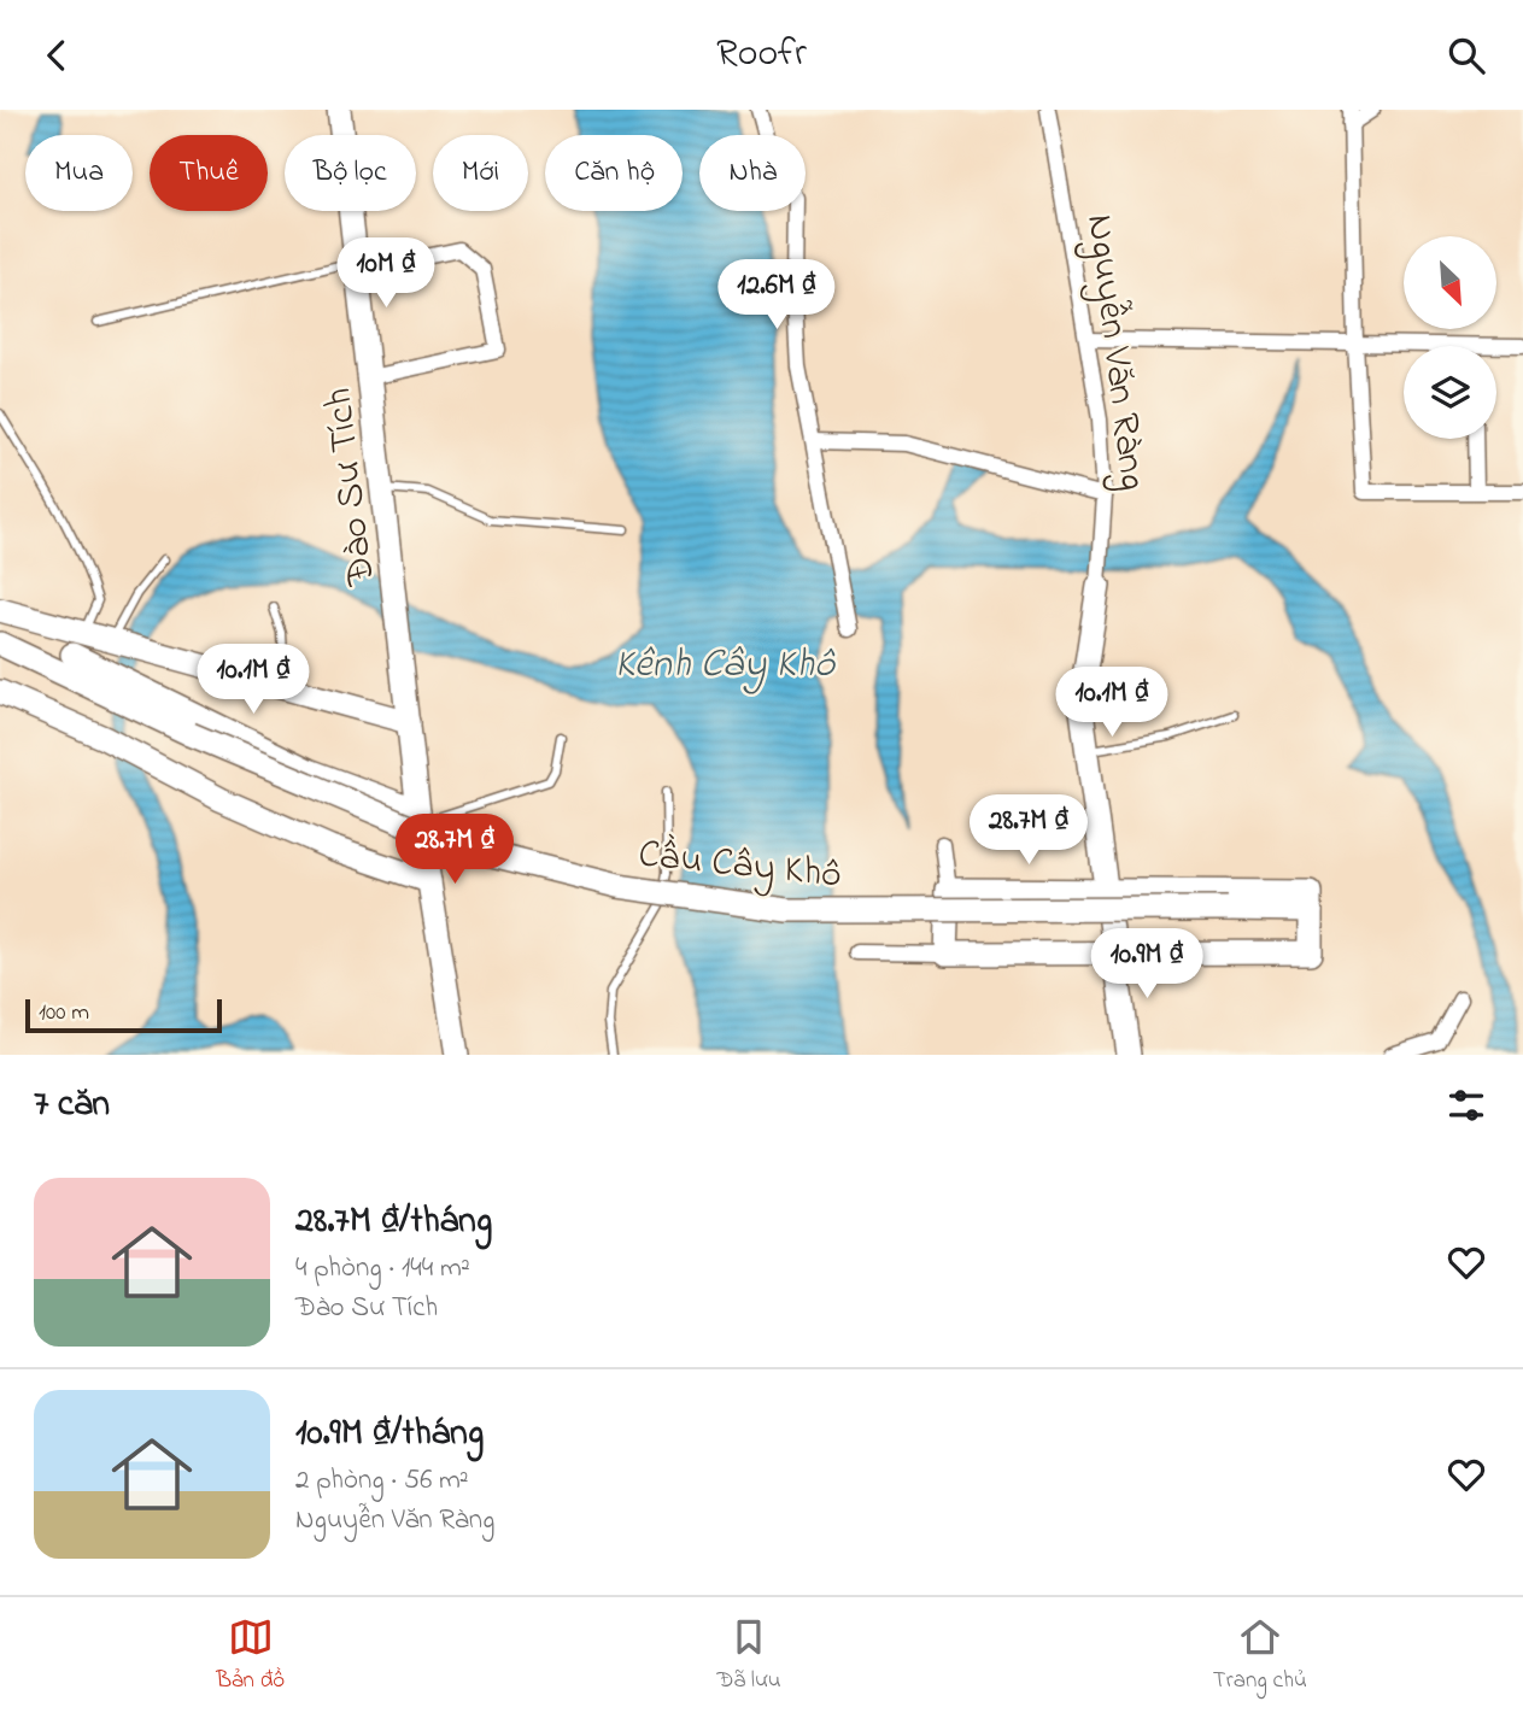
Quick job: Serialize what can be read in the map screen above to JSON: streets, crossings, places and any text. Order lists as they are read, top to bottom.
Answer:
{
  "streets": {
    "main road": ["Nguyễn Văn Ràng", "Đào Sư Tích", "Cầu Cây Khô"]
  },
  "water": ["Kênh Cây Khô"],
  "scale_bar": "100 m",
  "north": "bottom right",
  "page": {
    "header": "Roofr",
    "chip": [
      "Mua",
      "Thuê",
      "Bộ lọc",
      "Mới",
      "Căn hộ",
      "Nhà"
    ],
    "price": [
      "10M ₫",
      "12.6M ₫",
      "10.1M ₫",
      "10.1M ₫",
      "28.7M ₫",
      "28.7M ₫",
      "10.9M ₫"
    ],
    "scale": "100 m",
    "heading": "7 căn",
    "list": [
      {
        "name": "28.7M ₫/tháng",
        "note": "4 phòng · 144 m² · Đào Sư Tích"
      },
      {
        "name": "10.9M ₫/tháng",
        "note": "2 phòng · 56 m² · Nguyễn Văn Ràng"
      }
    ],
    "tabs": ["Bản đồ", "Đã lưu", "Trang chủ"]
  }
}
